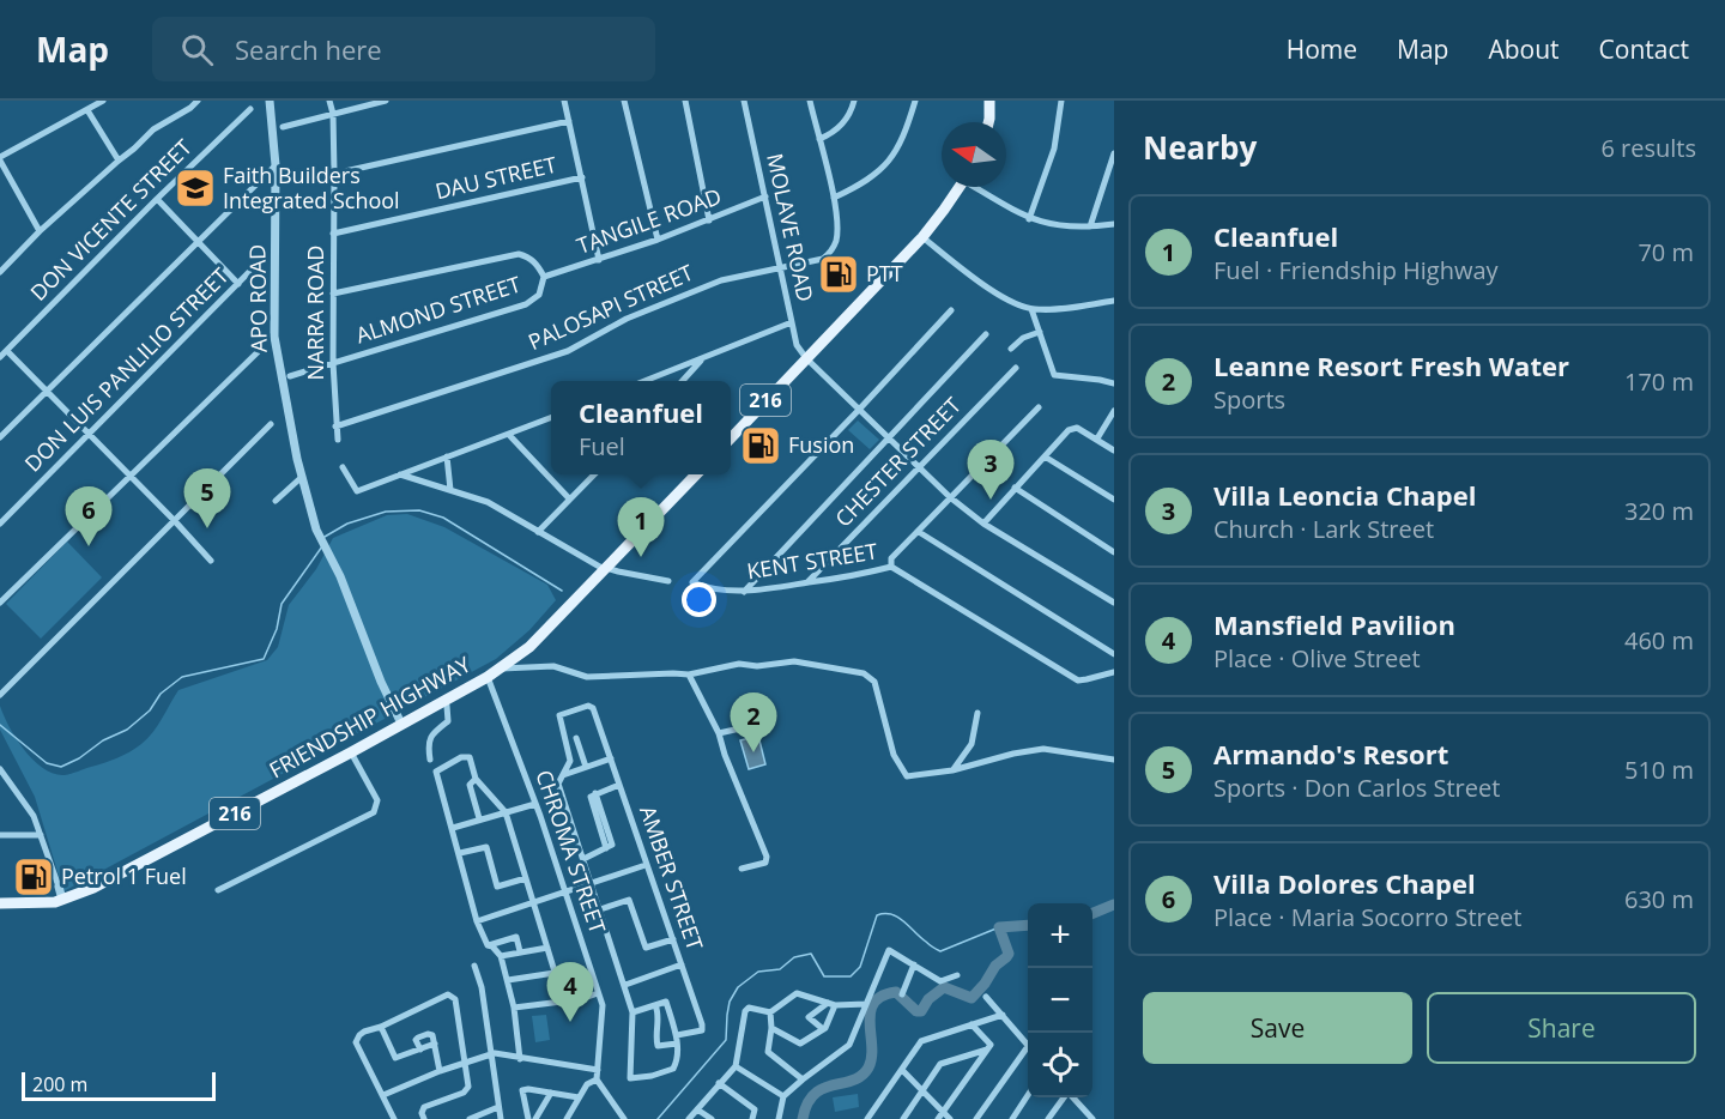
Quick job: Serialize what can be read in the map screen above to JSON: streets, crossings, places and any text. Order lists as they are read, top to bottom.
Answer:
{
  "streets": {
    "main road": ["216", "FRIENDSHIP HIGHWAY"],
    "street": [
      "DAU STREET",
      "DON VICENTE STREET",
      "TANGILE ROAD",
      "MOLAVE ROAD",
      "APO ROAD",
      "PALOSAPI STREET",
      "ALMOND STREET",
      "NARRA ROAD",
      "DON LUIS PANLILIO STREET",
      "CHESTER STREET",
      "KENT STREET",
      "CHROMA STREET",
      "AMBER STREET"
    ]
  },
  "crossings": [
    ["DAU STREET", "NARRA ROAD"],
    ["TANGILE ROAD", "MOLAVE ROAD"],
    ["TANGILE ROAD", "ALMOND STREET"],
    ["MOLAVE ROAD", "PALOSAPI STREET"],
    ["MOLAVE ROAD", "216"],
    ["APO ROAD", "FRIENDSHIP HIGHWAY"],
    ["PALOSAPI STREET", "NARRA ROAD"],
    ["ALMOND STREET", "NARRA ROAD"],
    ["CHESTER STREET", "KENT STREET"],
    ["FRIENDSHIP HIGHWAY", "CHROMA STREET"]
  ],
  "places": {
    "school or university": ["Faith Builders Integrated School"],
    "fuel station": ["PTT", "Fusion", "Petrol 1 Fuel"]
  },
  "scale_bar": "200 m",
  "north": "left",
  "page": {
    "header": "Map",
    "search": "Search here",
    "nav": [
      "Home",
      "Map",
      "About",
      "Contact"
    ],
    "heading": ["Nearby", "6 results"],
    "list": [
      {
        "mark": "1",
        "name": "Cleanfuel",
        "note": "Fuel · Friendship Highway",
        "value": "70 m"
      },
      {
        "mark": "2",
        "name": "Leanne Resort Fresh Water",
        "note": "Sports",
        "value": "170 m"
      },
      {
        "mark": "3",
        "name": "Villa Leoncia Chapel",
        "note": "Church · Lark Street",
        "value": "320 m"
      },
      {
        "mark": "4",
        "name": "Mansfield Pavilion",
        "note": "Place · Olive Street",
        "value": "460 m"
      },
      {
        "mark": "5",
        "name": "Armando's Resort",
        "note": "Sports · Don Carlos Street",
        "value": "510 m"
      },
      {
        "mark": "6",
        "name": "Villa Dolores Chapel",
        "note": "Place · Maria Socorro Street",
        "value": "630 m"
      }
    ],
    "popup": ["Cleanfuel", "Fuel"],
    "pins": [
      "3",
      "5",
      "6",
      "1",
      "2",
      "4"
    ],
    "map_buttons": ["+", "−"],
    "buttons": ["Save", "Share"],
    "scale": "200 m"
  }
}
